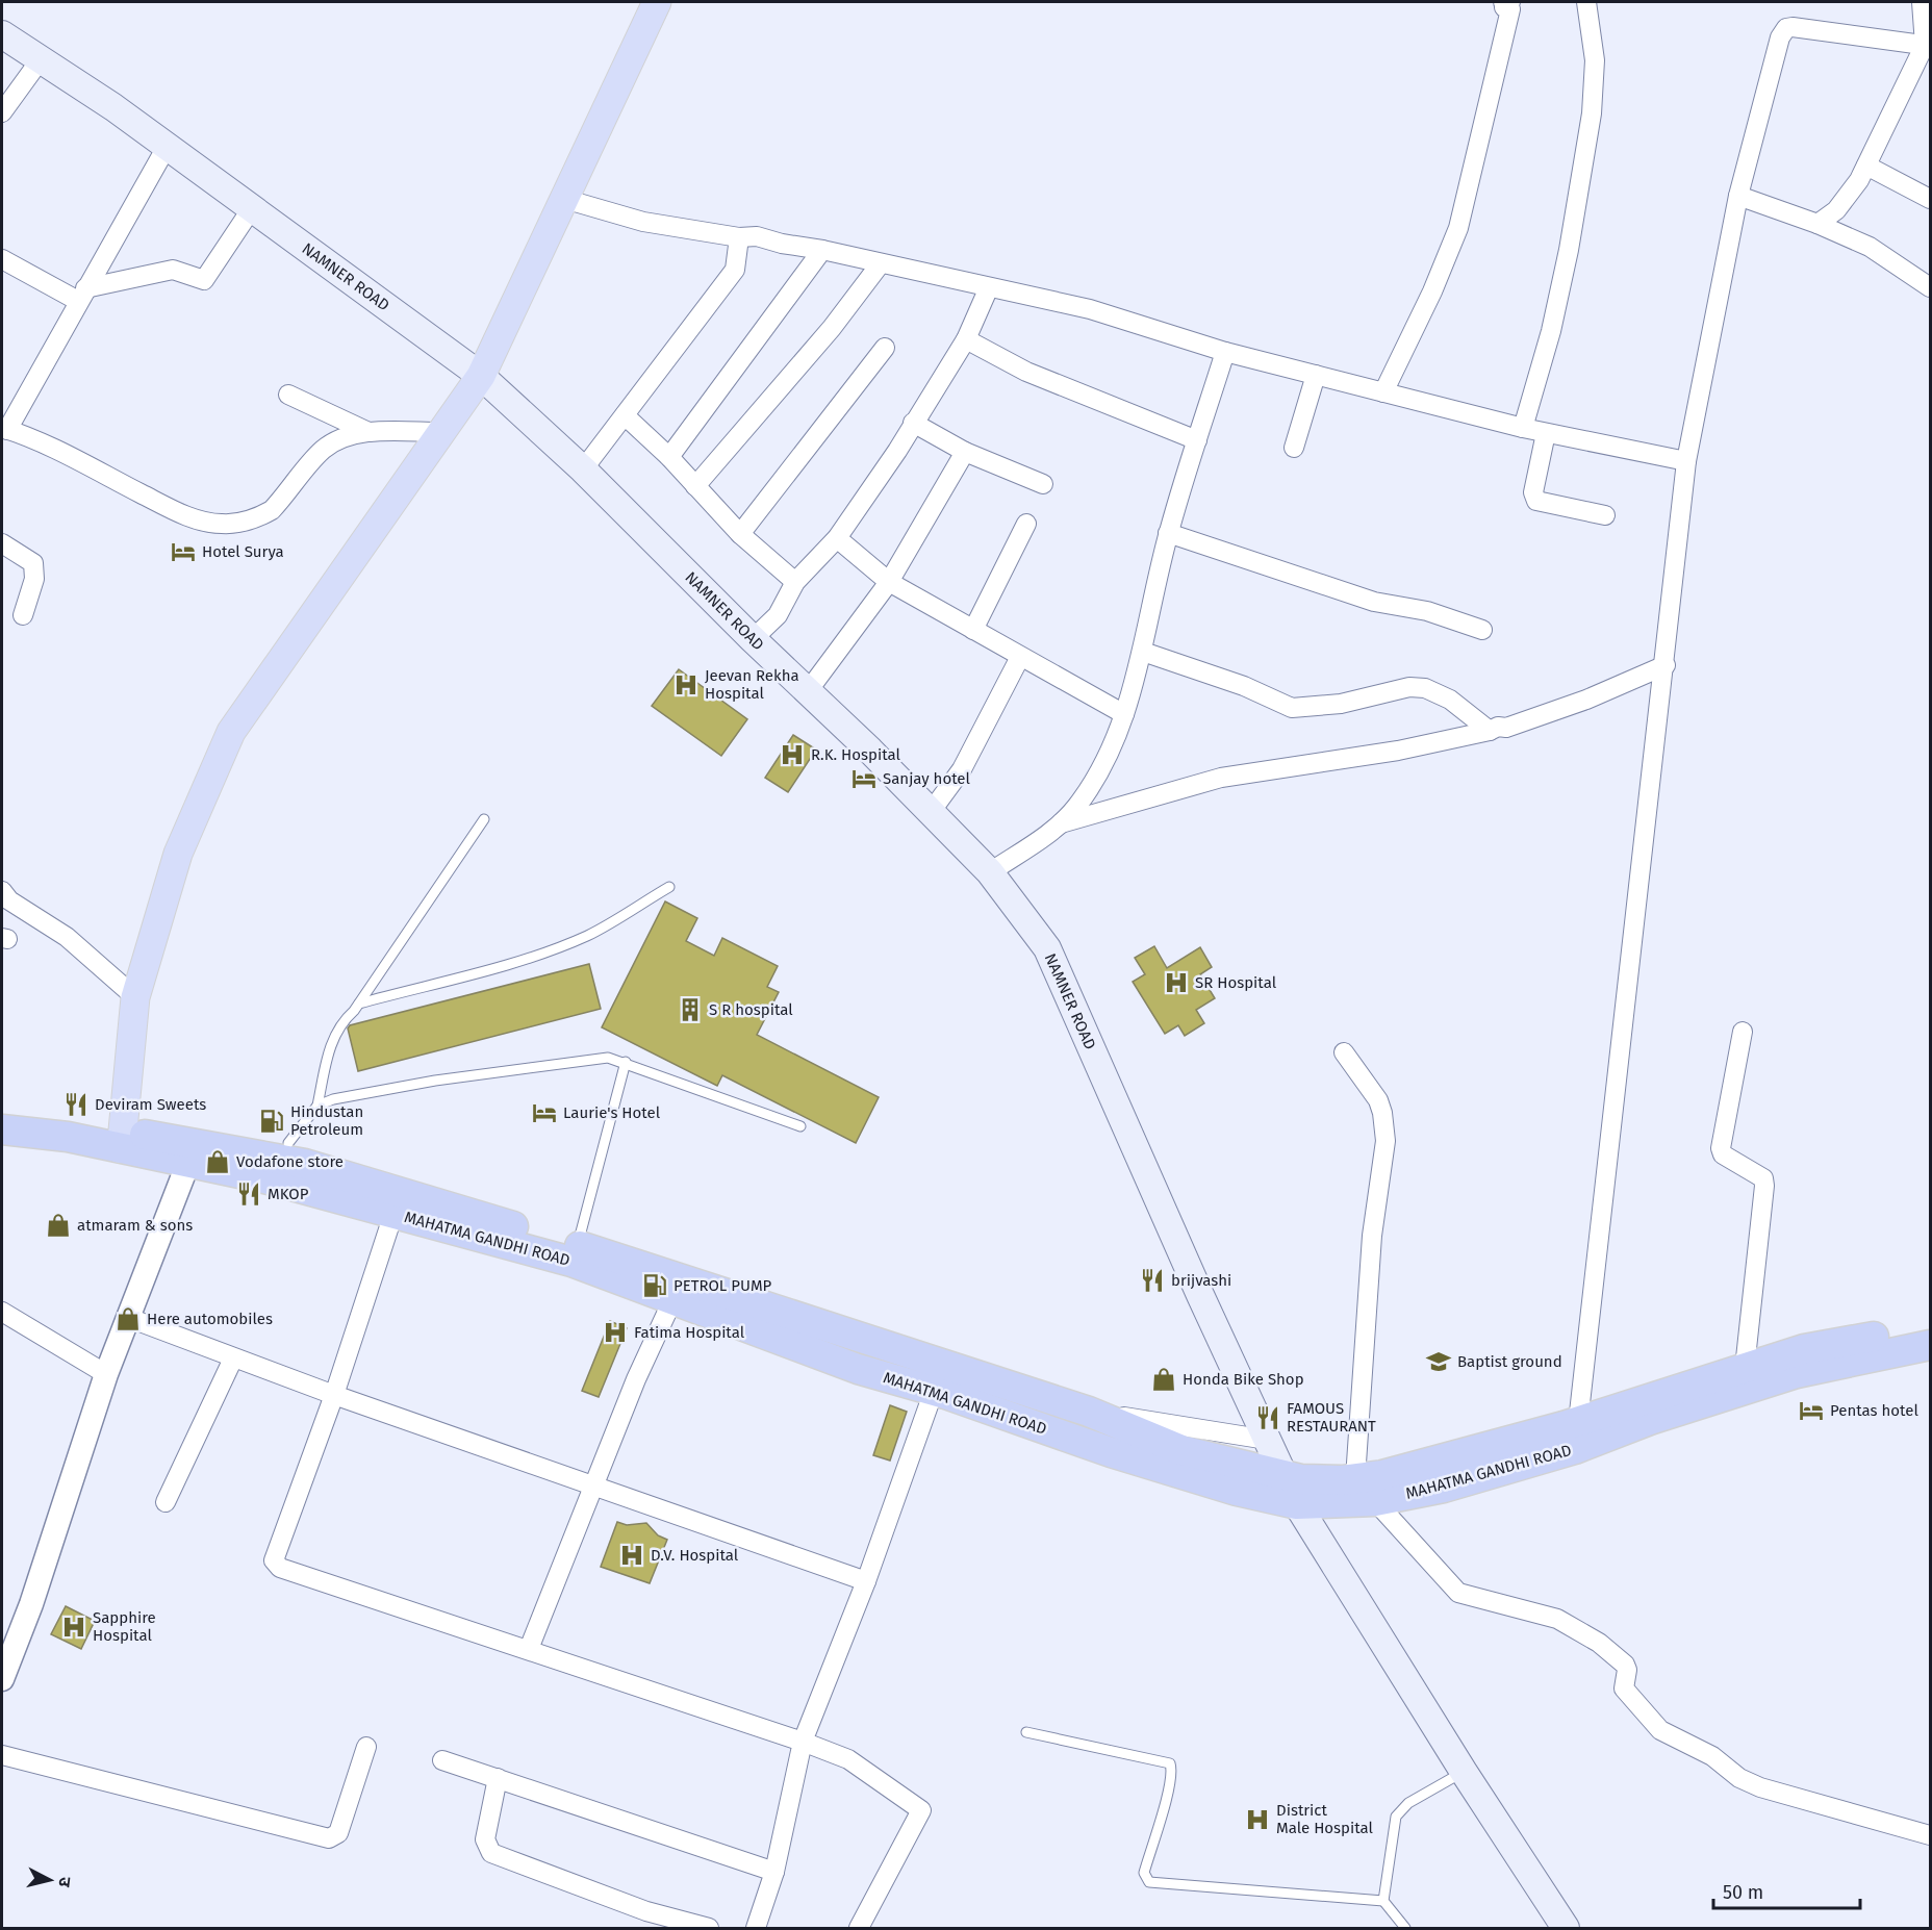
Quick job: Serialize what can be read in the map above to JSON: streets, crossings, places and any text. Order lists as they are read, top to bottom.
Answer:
{
  "streets": {
    "highway": ["MAHATMA GANDHI ROAD"],
    "main road": ["NAMNER ROAD"]
  },
  "crossings": [
    ["NAMNER ROAD", "MAHATMA GANDHI ROAD"]
  ],
  "places": {
    "hotel": [
      "Hotel Surya",
      "Sanjay hotel",
      "Laurie's Hotel",
      "Pentas hotel"
    ],
    "hospital": [
      "Jeevan Rekha Hospital",
      "R.K. Hospital",
      "SR Hospital",
      "Fatima Hospital",
      "D.V. Hospital",
      "Sapphire Hospital",
      "District Male Hospital"
    ],
    "building": ["S R hospital"],
    "restaurant": [
      "Deviram Sweets",
      "MKOP",
      "brijvashi",
      "FAMOUS RESTAURANT"
    ],
    "fuel station": ["Hindustan Petroleum", "PETROL PUMP"],
    "shop": [
      "Vodafone store",
      "atmaram & sons",
      "Here automobiles",
      "Honda Bike Shop"
    ],
    "school or university": ["Baptist ground"]
  },
  "scale_bar": "50 m",
  "north": "right"
}
